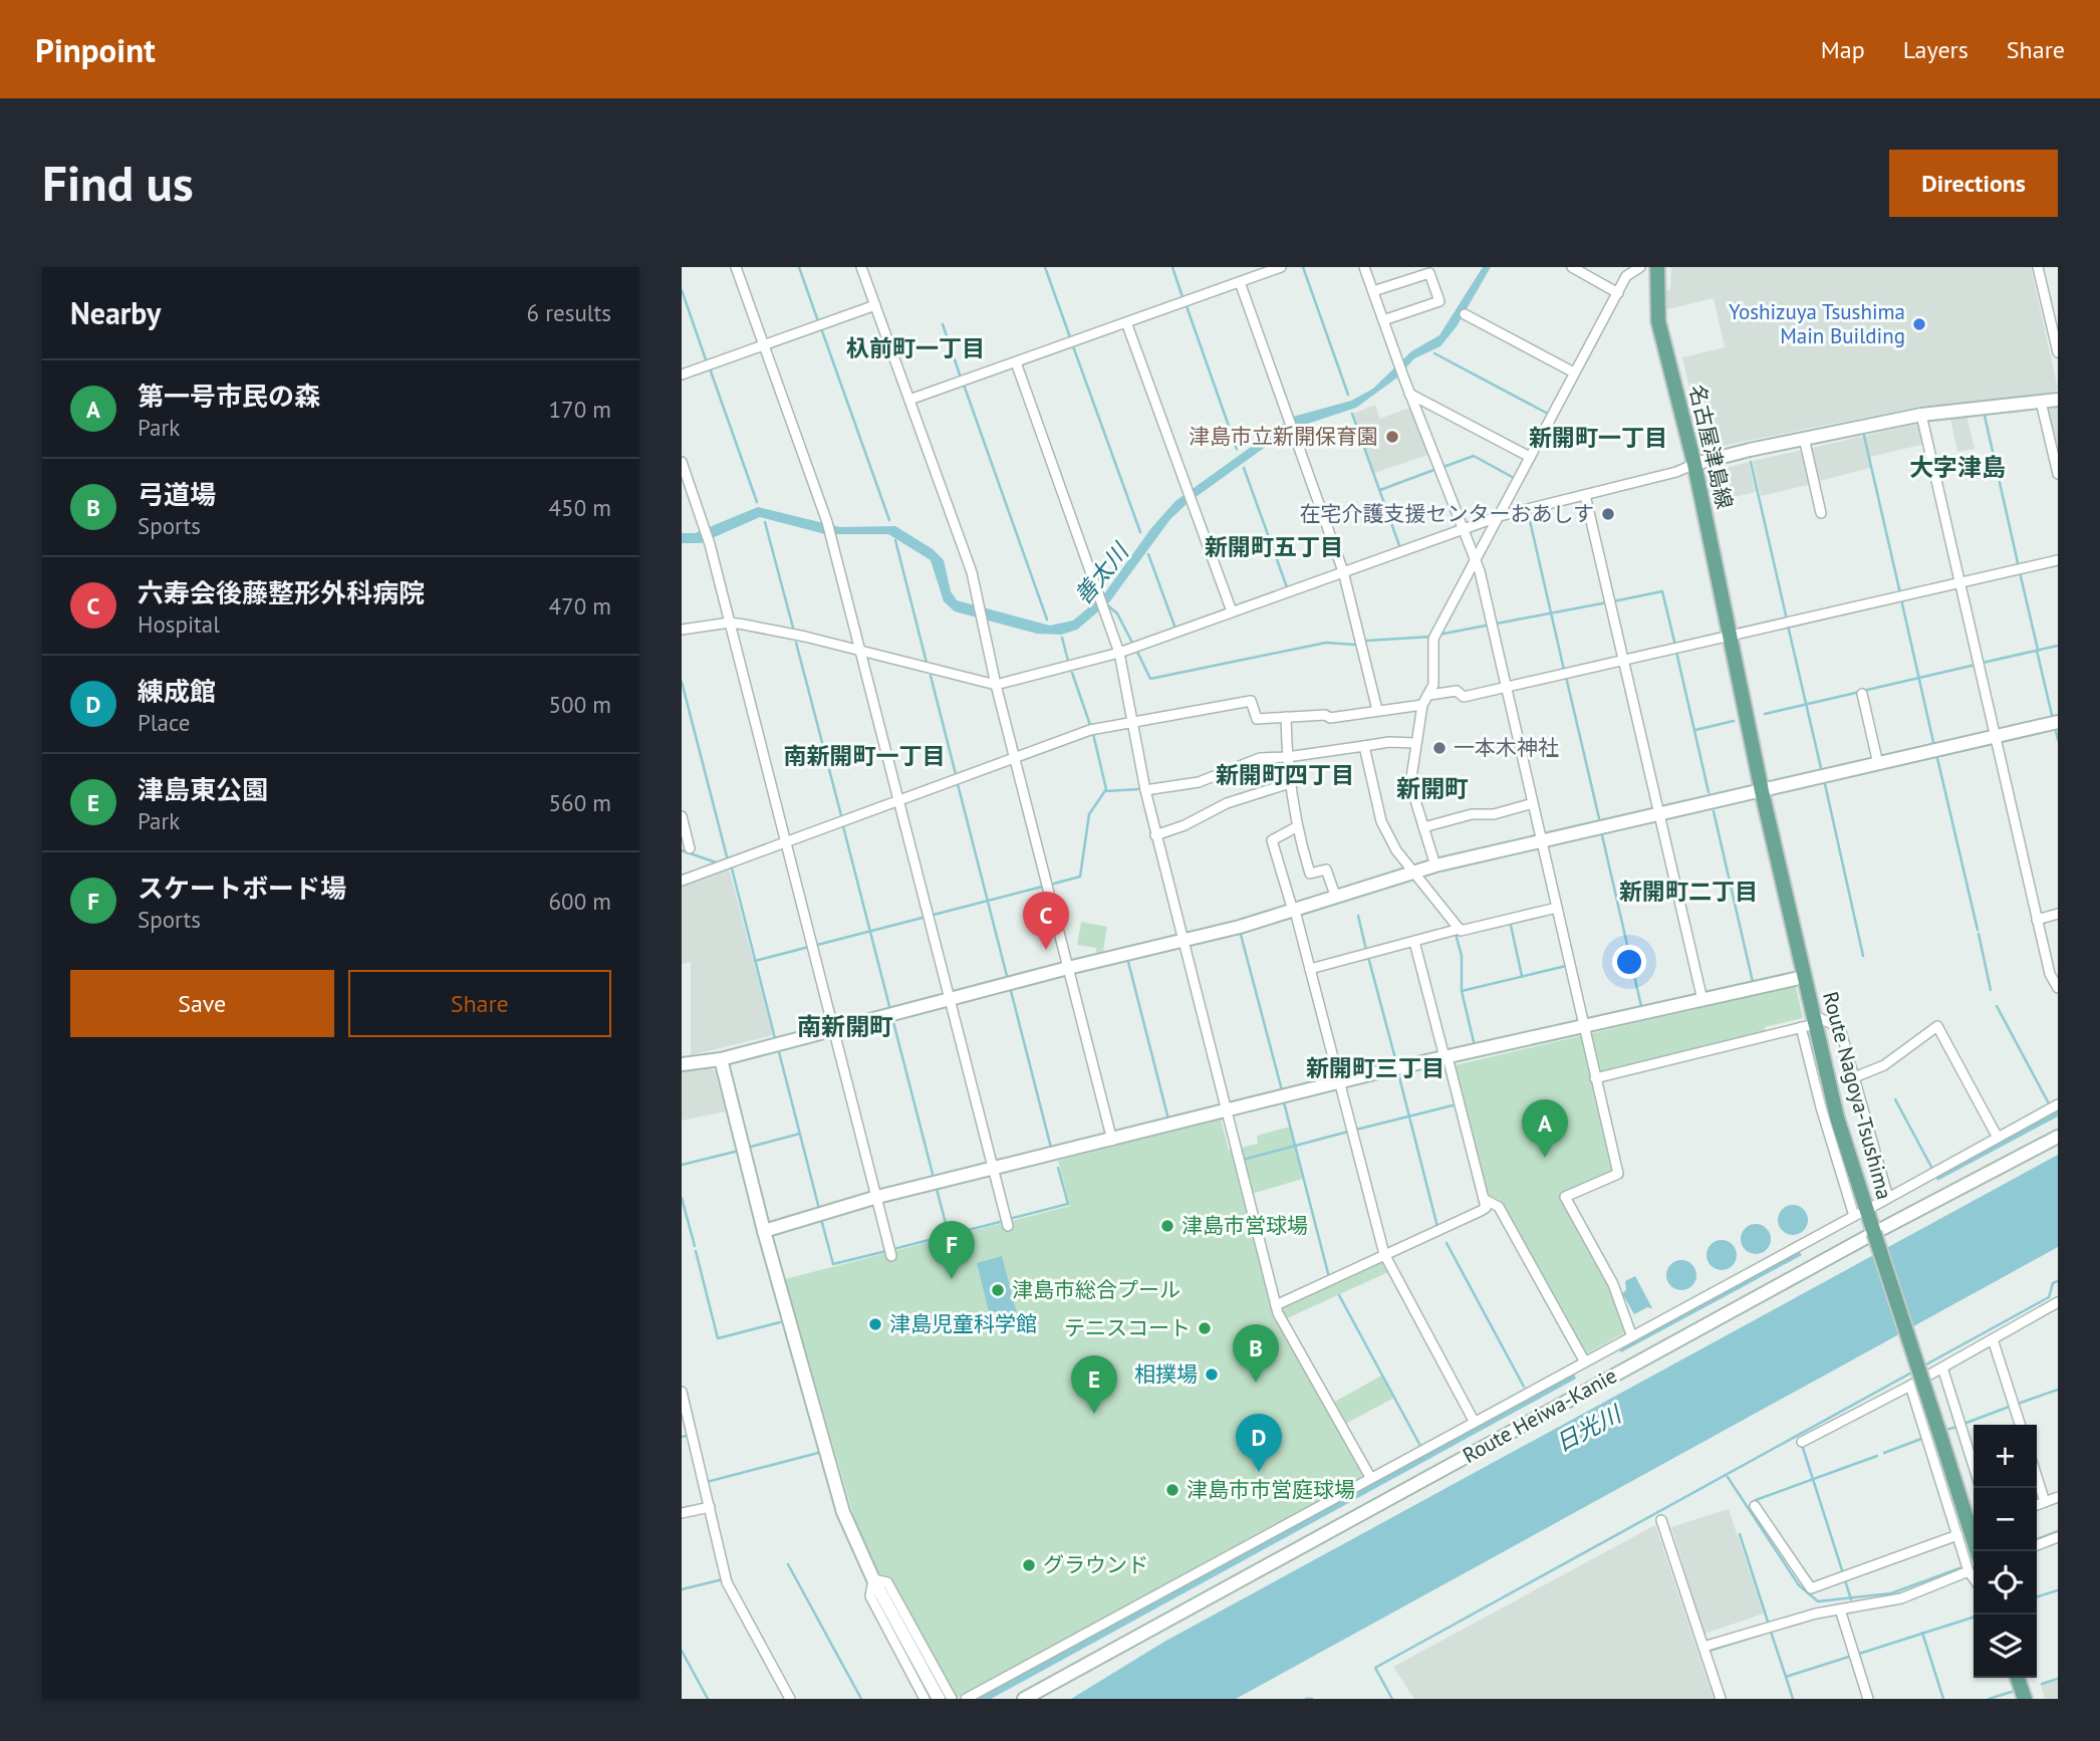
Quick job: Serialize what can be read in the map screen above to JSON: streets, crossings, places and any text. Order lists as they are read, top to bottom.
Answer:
{
  "streets": {
    "main road": ["名古屋津島線", "Route Nagoya-Tsushima"],
    "street": ["Route Heiwa-Kanie"]
  },
  "crossings": [
    ["名古屋津島線", "Route Nagoya-Tsushima"],
    ["Route Nagoya-Tsushima", "Route Heiwa-Kanie"]
  ],
  "districts": [
    "杁前町一丁目",
    "新開町一丁目",
    "大字津島",
    "新開町五丁目",
    "南新開町一丁目",
    "新開町四丁目",
    "新開町",
    "新開町二丁目",
    "南新開町",
    "新開町三丁目"
  ],
  "water": ["善太川", "日光川"],
  "places": [
    "Yoshizuya Tsushima Main Building",
    "津島市立新開保育園",
    "在宅介護支援センターおあしす",
    "一本木神社",
    "津島市営球場",
    "津島市総合プール",
    "津島児童科学館",
    "テニスコート",
    "相撲場",
    "津島市市営庭球場",
    "グラウンド"
  ],
  "page": {
    "header": "Pinpoint",
    "nav": ["Map", "Layers", "Share"],
    "buttons": [
      "Directions",
      ["Save", "Share"]
    ],
    "title": "Find us",
    "heading": ["Nearby", "6 results"],
    "list": [
      {
        "mark": "A",
        "name": "第一号市民の森",
        "note": "Park",
        "value": "170 m"
      },
      {
        "mark": "B",
        "name": "弓道場",
        "note": "Sports",
        "value": "450 m"
      },
      {
        "mark": "C",
        "name": "六寿会後藤整形外科病院",
        "note": "Hospital",
        "value": "470 m"
      },
      {
        "mark": "D",
        "name": "練成館",
        "note": "Place",
        "value": "500 m"
      },
      {
        "mark": "E",
        "name": "津島東公園",
        "note": "Park",
        "value": "560 m"
      },
      {
        "mark": "F",
        "name": "スケートボード場",
        "note": "Sports",
        "value": "600 m"
      }
    ],
    "pins": [
      "C",
      "A",
      "F",
      "B",
      "E",
      "D"
    ],
    "map_buttons": ["+", "−"]
  }
}
